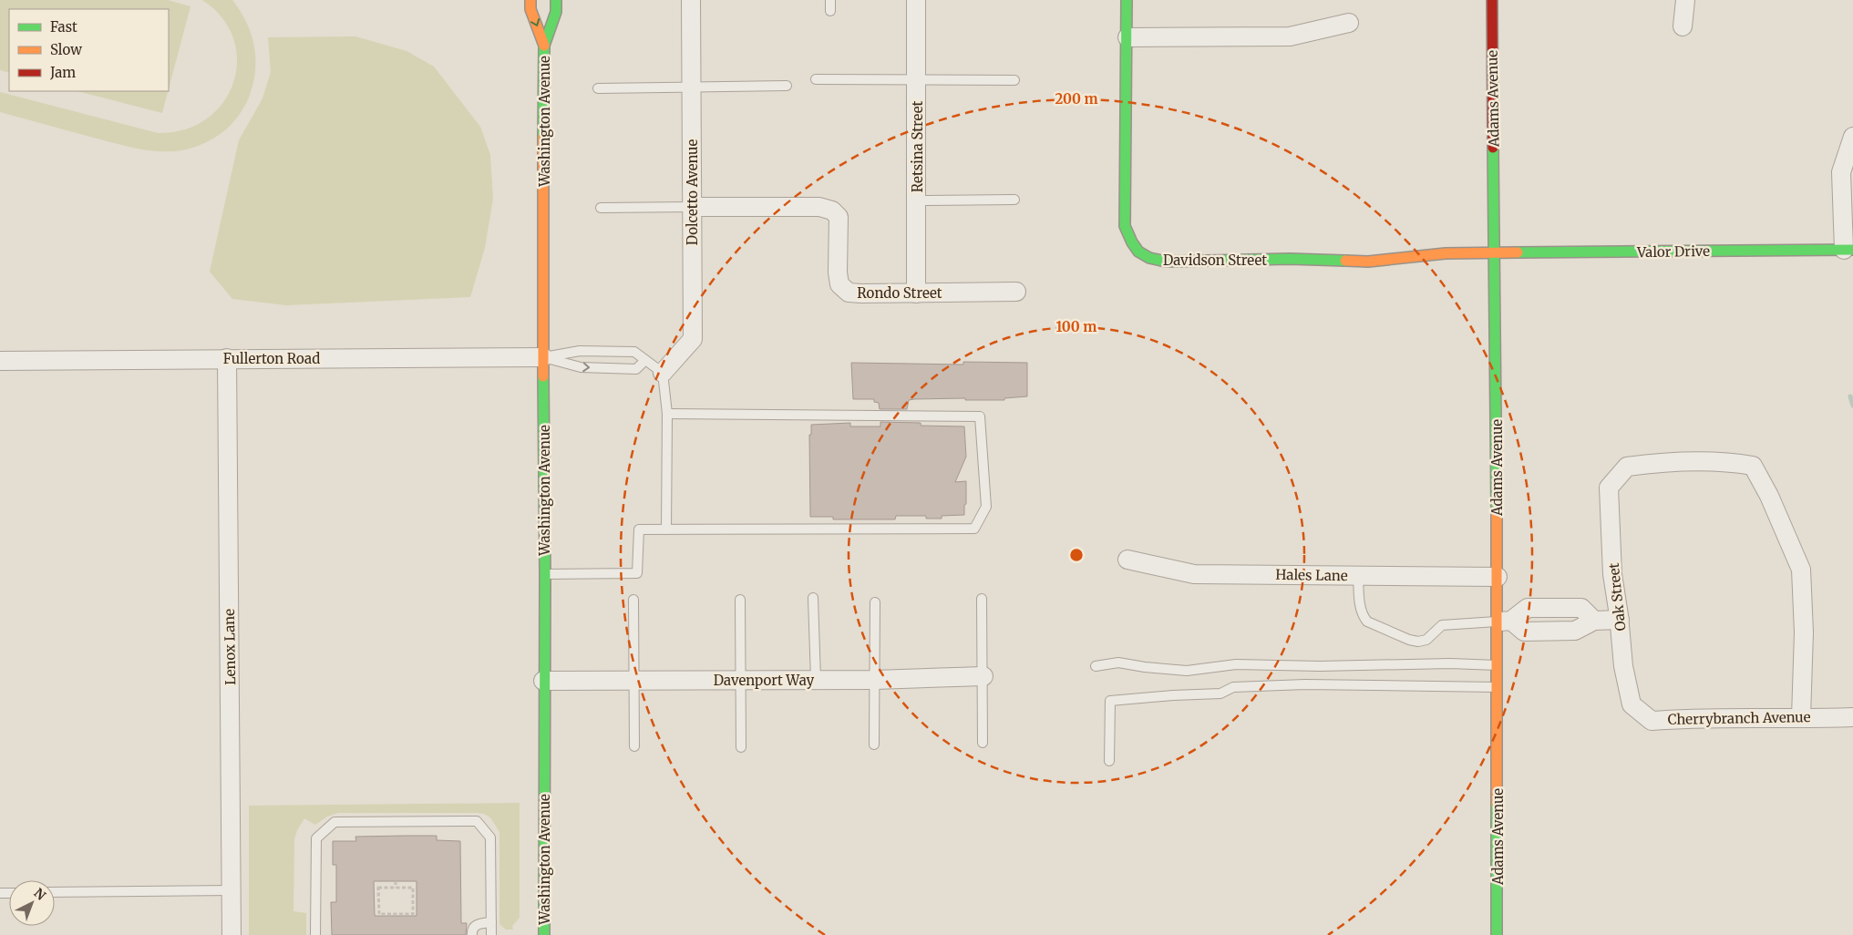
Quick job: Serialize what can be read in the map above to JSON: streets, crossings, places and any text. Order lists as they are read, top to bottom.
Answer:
{
  "streets": {
    "street": [
      "Adams Avenue",
      "Washington Avenue",
      "Retsina Street",
      "Dolcetto Avenue",
      "Valor Drive",
      "Davidson Street",
      "Rondo Street",
      "Fullerton Road",
      "Hales Lane",
      "Oak Street",
      "Lenox Lane",
      "Davenport Way",
      "Cherrybranch Avenue"
    ]
  },
  "crossings": [
    ["Adams Avenue", "Valor Drive"],
    ["Adams Avenue", "Davidson Street"],
    ["Adams Avenue", "Hales Lane"],
    ["Washington Avenue", "Fullerton Road"],
    ["Washington Avenue", "Davenport Way"],
    ["Retsina Street", "Rondo Street"],
    ["Dolcetto Avenue", "Rondo Street"],
    ["Valor Drive", "Davidson Street"],
    ["Fullerton Road", "Lenox Lane"],
    ["Oak Street", "Cherrybranch Avenue"]
  ],
  "legend": ["Fast", "Slow", "Jam"],
  "north": "top right",
  "rings": ["200 m", "100 m"]
}
